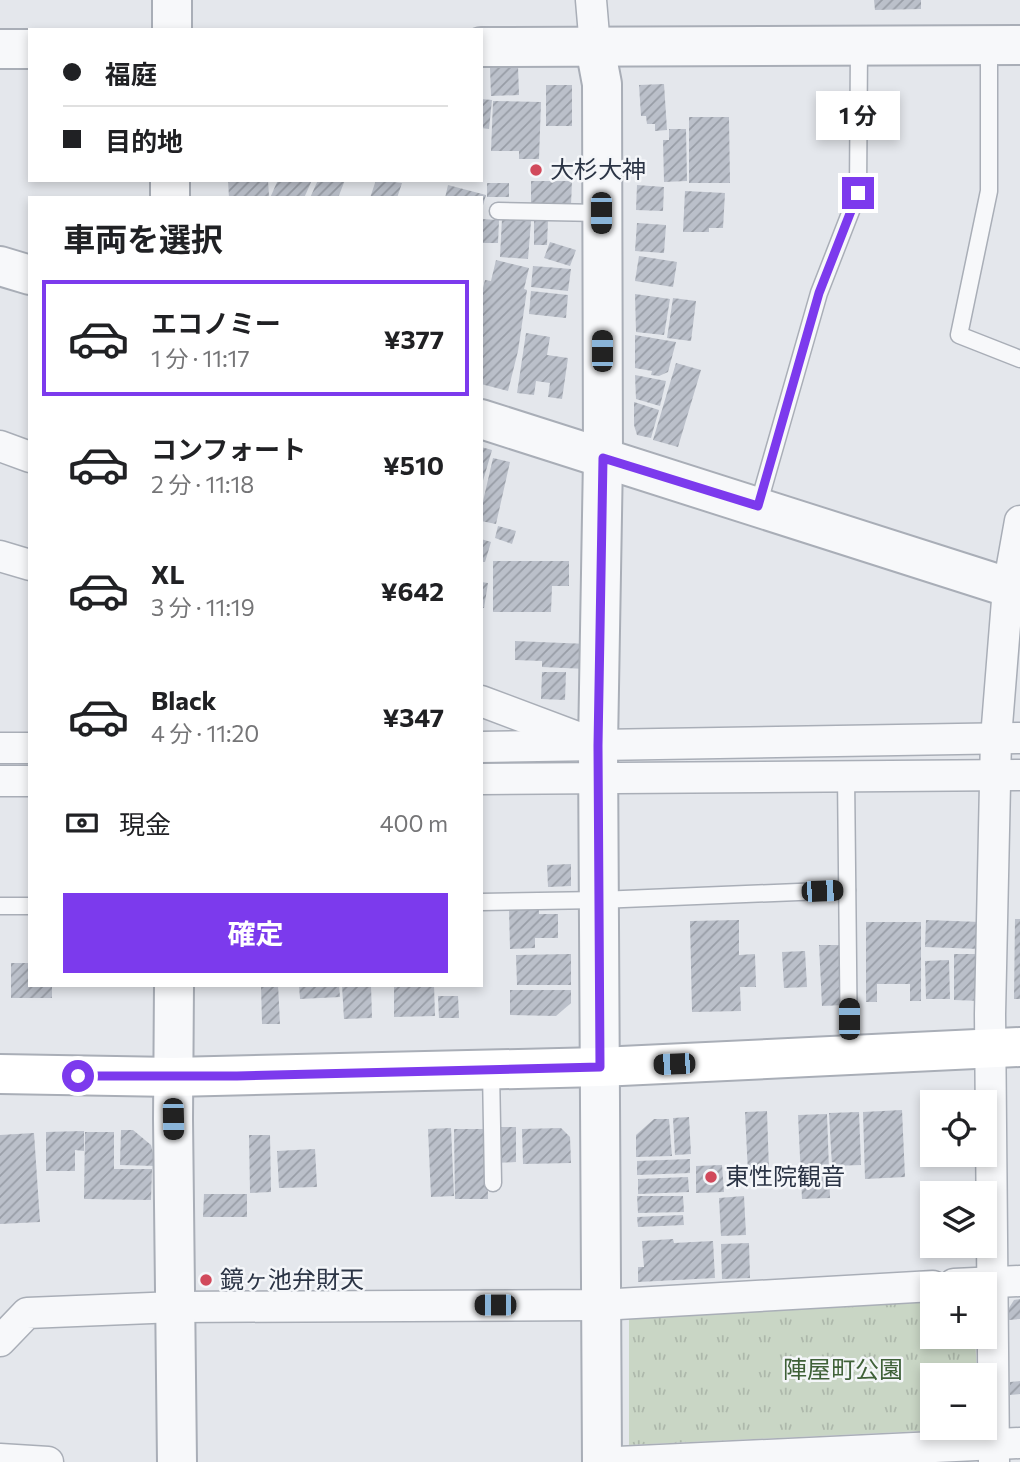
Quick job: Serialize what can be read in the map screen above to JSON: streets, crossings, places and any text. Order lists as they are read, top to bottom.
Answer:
{
  "parks": ["陣屋町公園"],
  "places": ["大杉大神", "東性院観音", "鏡ヶ池弁財天"],
  "page": {
    "banner": ["福庭", "目的地"],
    "bubble": "1 分",
    "heading": "車両を選択",
    "list": [
      {
        "name": "エコノミー",
        "note": "1 分 · 11:17",
        "value": "¥377"
      },
      {
        "name": "コンフォート",
        "note": "2 分 · 11:18",
        "value": "¥510"
      },
      {
        "name": "XL",
        "note": "3 分 · 11:19",
        "value": "¥642"
      },
      {
        "name": "Black",
        "note": "4 分 · 11:20",
        "value": "¥347"
      }
    ],
    "pay": ["現金", "400 m"],
    "buttons": "確定",
    "map_buttons": ["+", "−"]
  }
}
